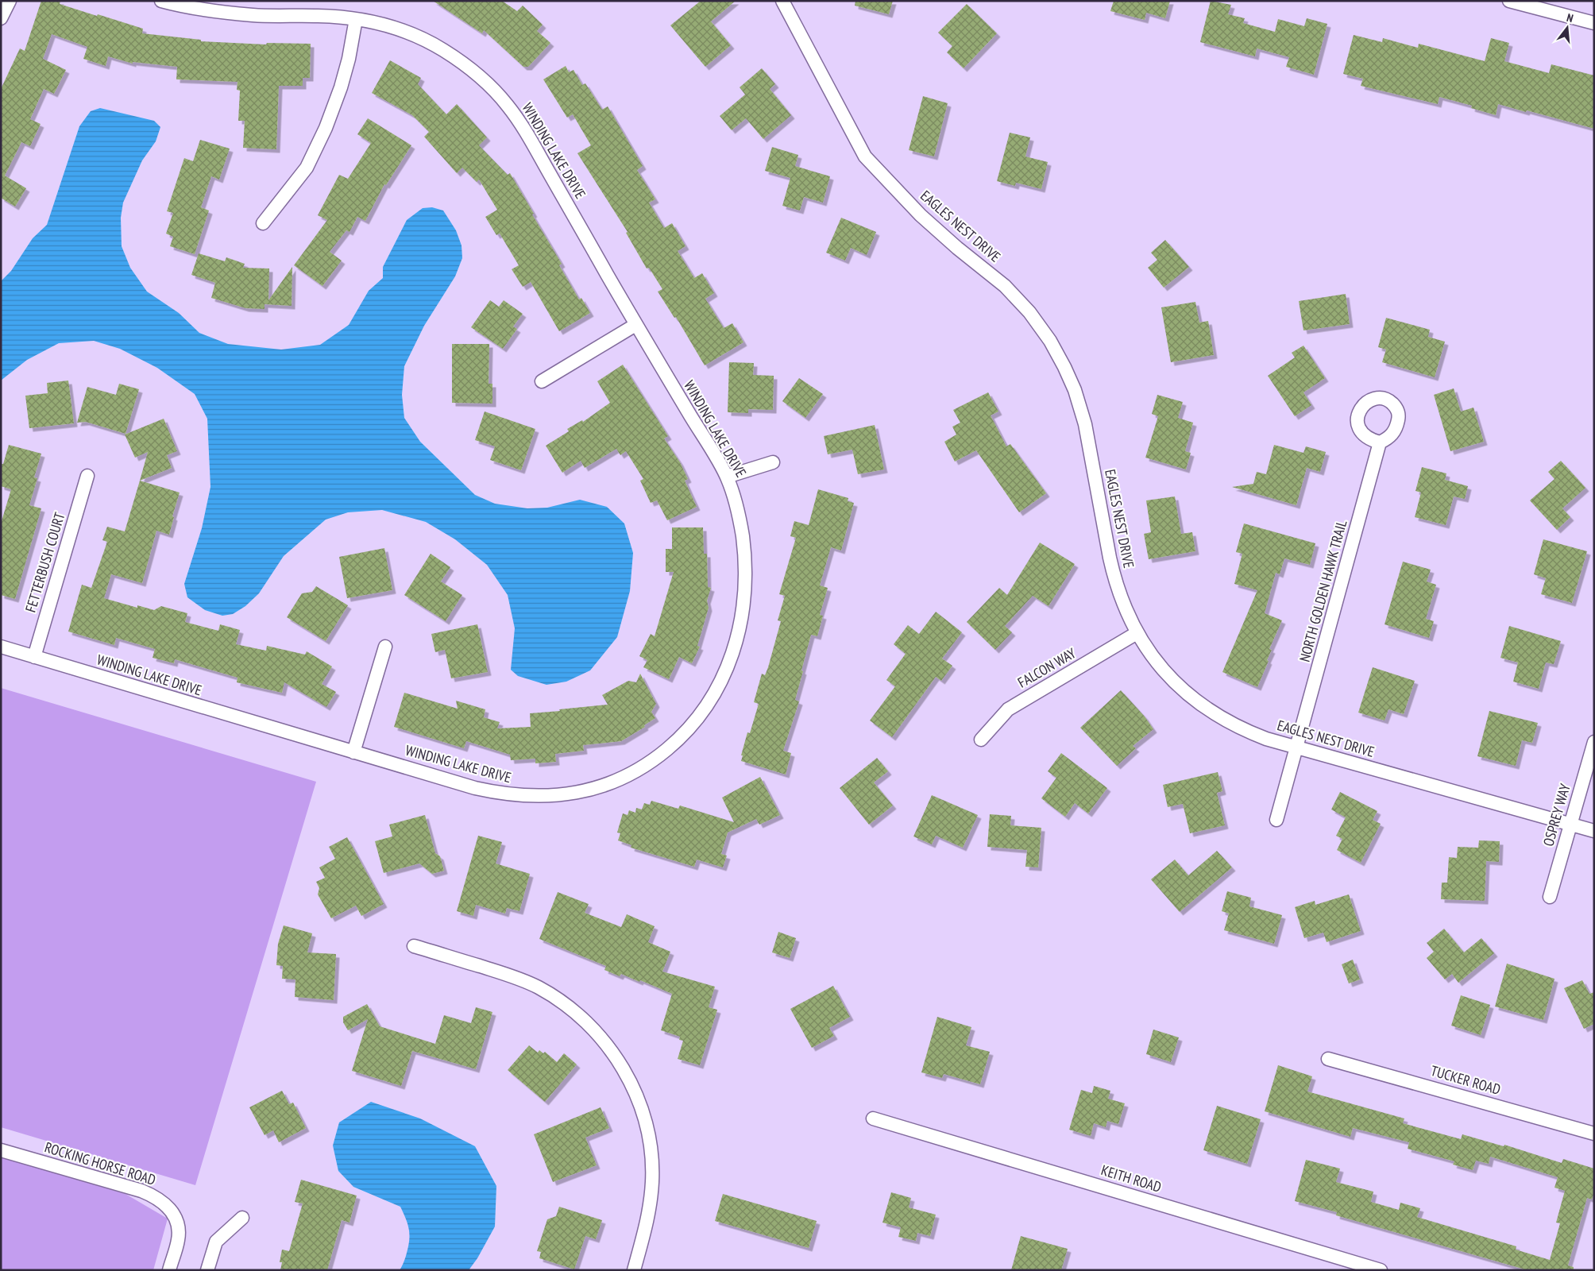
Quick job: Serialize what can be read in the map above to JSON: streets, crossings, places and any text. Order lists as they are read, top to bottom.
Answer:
{
  "streets": {
    "street": [
      "WINDING LAKE DRIVE",
      "EAGLES NEST DRIVE",
      "FETTERBUSH COURT",
      "NORTH GOLDEN HAWK TRAIL",
      "FALCON WAY",
      "OSPREY WAY",
      "TUCKER ROAD",
      "ROCKING HORSE ROAD",
      "KEITH ROAD"
    ]
  },
  "crossings": [
    ["WINDING LAKE DRIVE", "FETTERBUSH COURT"],
    ["EAGLES NEST DRIVE", "NORTH GOLDEN HAWK TRAIL"],
    ["EAGLES NEST DRIVE", "FALCON WAY"],
    ["EAGLES NEST DRIVE", "OSPREY WAY"]
  ],
  "north": "top"
}
